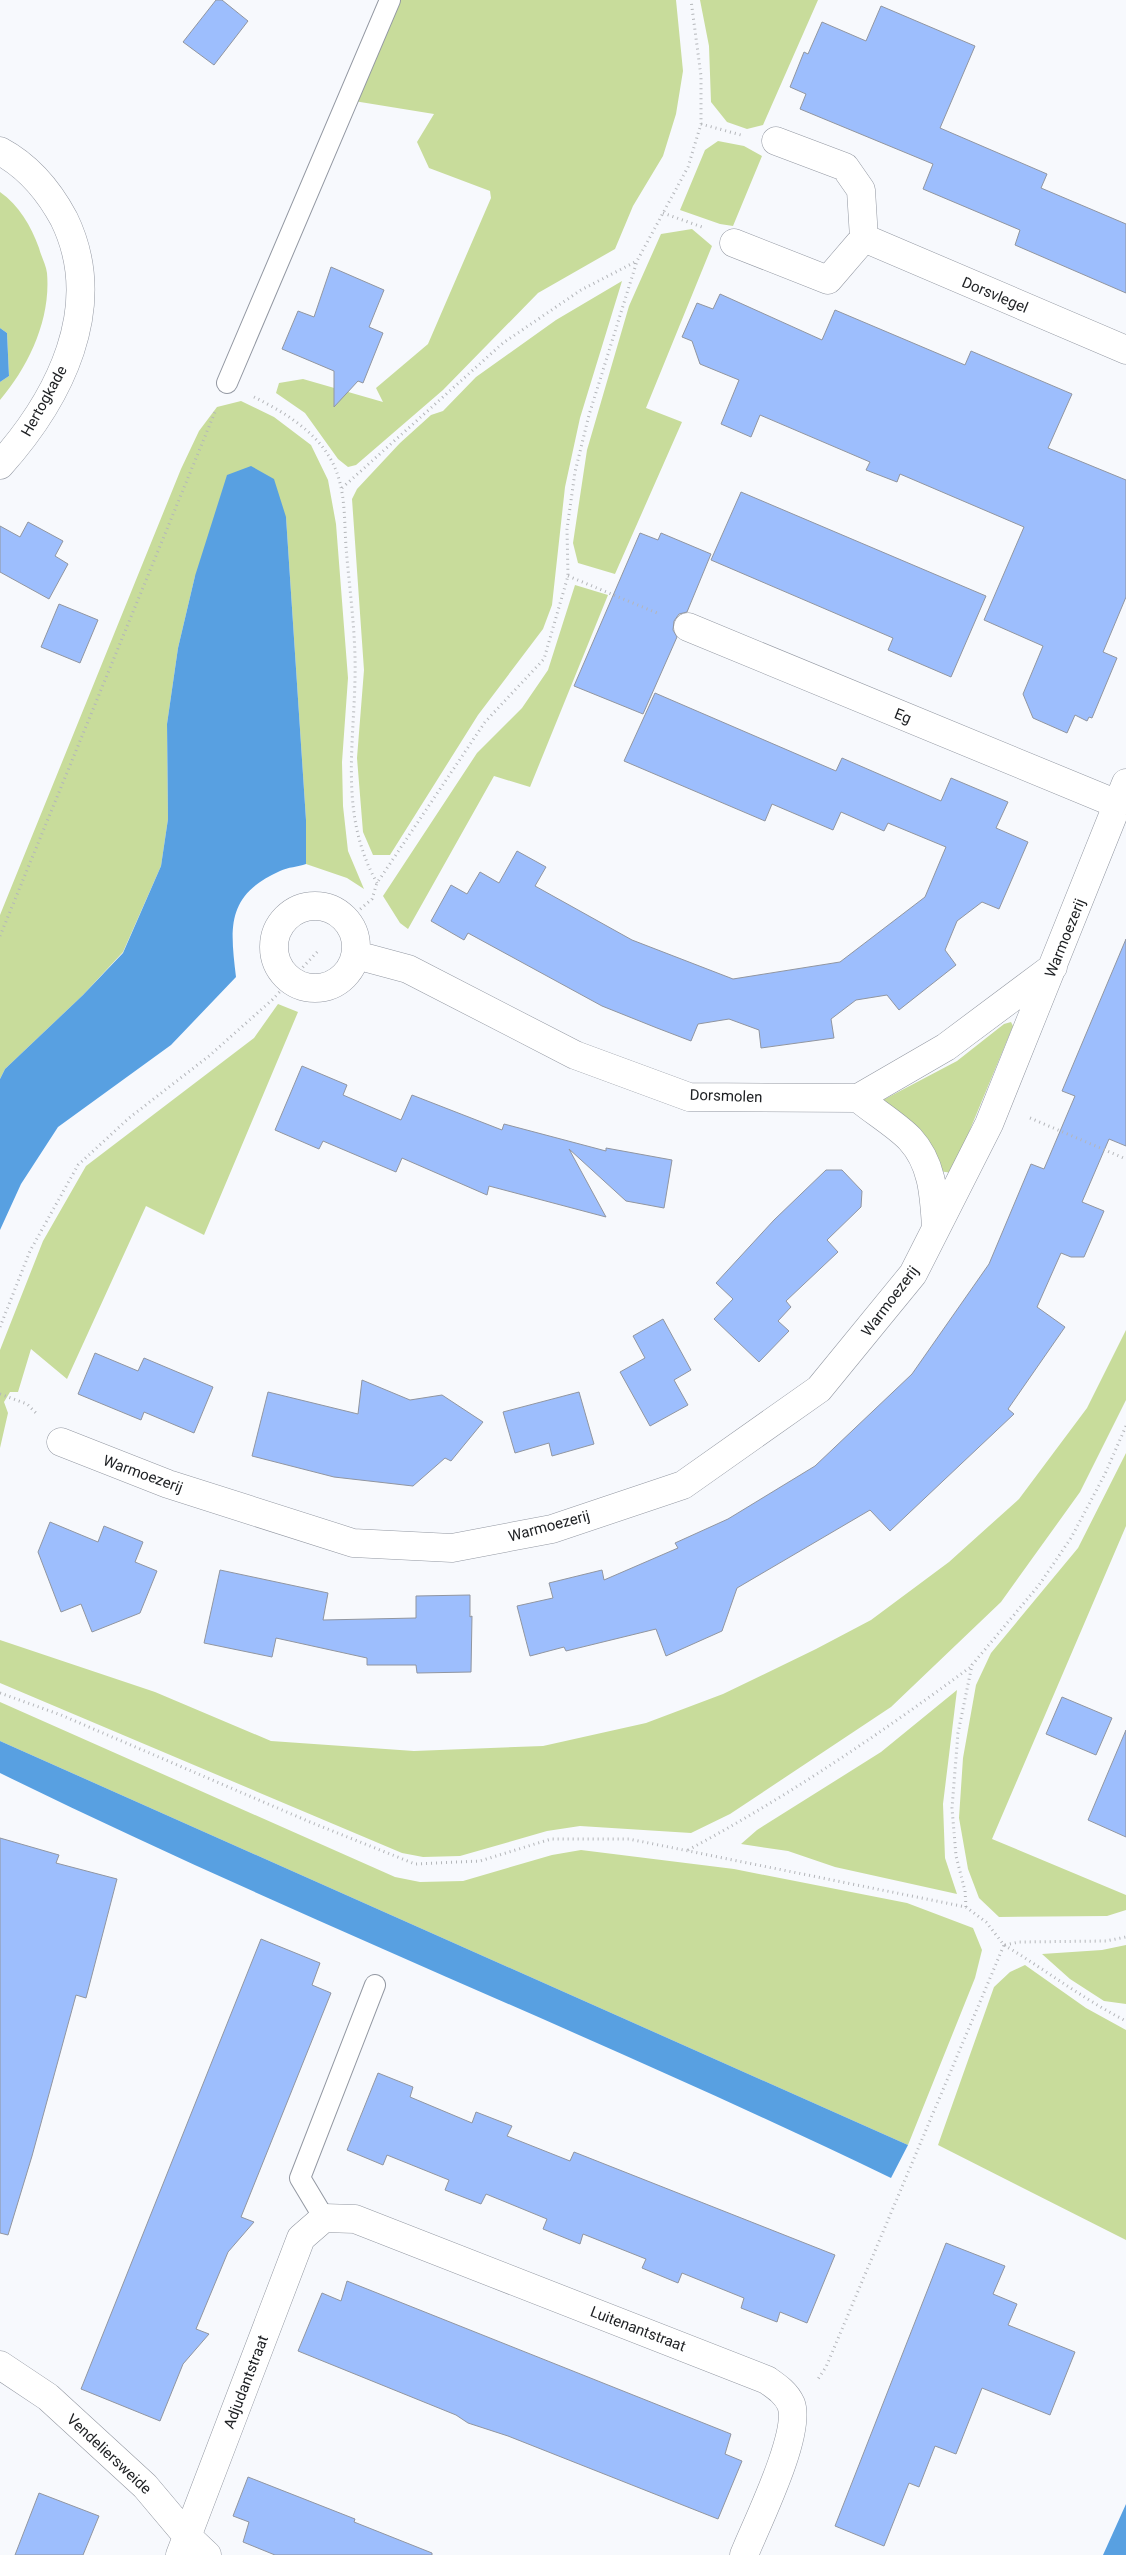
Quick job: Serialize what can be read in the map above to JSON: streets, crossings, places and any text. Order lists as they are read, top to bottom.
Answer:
{
  "streets": {
    "street": [
      "Dorsvlegel",
      "Hertogkade",
      "Eg",
      "Warmoezerij",
      "Dorsmolen",
      "Luitenantstraat",
      "Adjudantstraat",
      "Vendeliersweide"
    ]
  },
  "crossings": [
    ["Eg", "Warmoezerij"],
    ["Luitenantstraat", "Adjudantstraat"],
    ["Adjudantstraat", "Vendeliersweide"]
  ]
}
